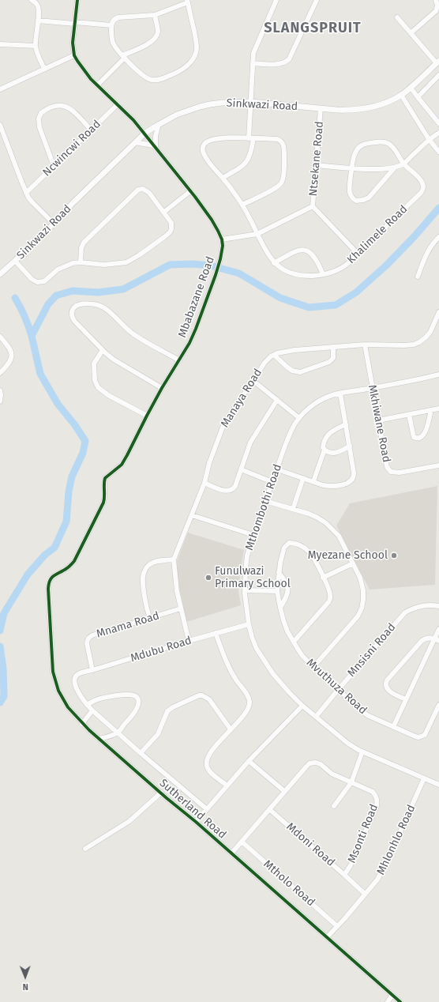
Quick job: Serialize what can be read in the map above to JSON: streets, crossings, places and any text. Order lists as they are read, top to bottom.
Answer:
{
  "streets": {
    "street": [
      "Sinkwazi Road",
      "Ncwincwi Road",
      "Ntsekane Road",
      "Khalimele Road",
      "Mbabazane Road",
      "Manaya Road",
      "Mkhiwane Road",
      "Mthombothi Road",
      "Mnama Road",
      "Mdubu Road",
      "Mnsisni Road",
      "Mvuthuza Road",
      "Sutherland Road",
      "Msonti Road",
      "Mhlonhlo Road",
      "Mdoni Road",
      "Mtholo Road"
    ]
  },
  "crossings": [
    ["Sinkwazi Road", "Ntsekane Road"],
    ["Ntsekane Road", "Khalimele Road"],
    ["Ntsekane Road", "Mbabazane Road"],
    ["Mbabazane Road", "Sutherland Road"],
    ["Manaya Road", "Mkhiwane Road"],
    ["Manaya Road", "Mnama Road"],
    ["Manaya Road", "Mdubu Road"],
    ["Mkhiwane Road", "Mthombothi Road"],
    ["Mthombothi Road", "Mdubu Road"],
    ["Mthombothi Road", "Mnsisni Road"],
    ["Mthombothi Road", "Mhlonhlo Road"],
    ["Mnama Road", "Mdubu Road"],
    ["Mnsisni Road", "Mvuthuza Road"],
    ["Sutherland Road", "Msonti Road"],
    ["Sutherland Road", "Mhlonhlo Road"],
    ["Msonti Road", "Mdoni Road"],
    ["Msonti Road", "Mtholo Road"],
    ["Mhlonhlo Road", "Mdoni Road"],
    ["Mhlonhlo Road", "Mtholo Road"]
  ],
  "districts": ["SLANGSPRUIT"],
  "places": ["Myezane School", "Funulwazi Primary School"],
  "north": "bottom"
}
